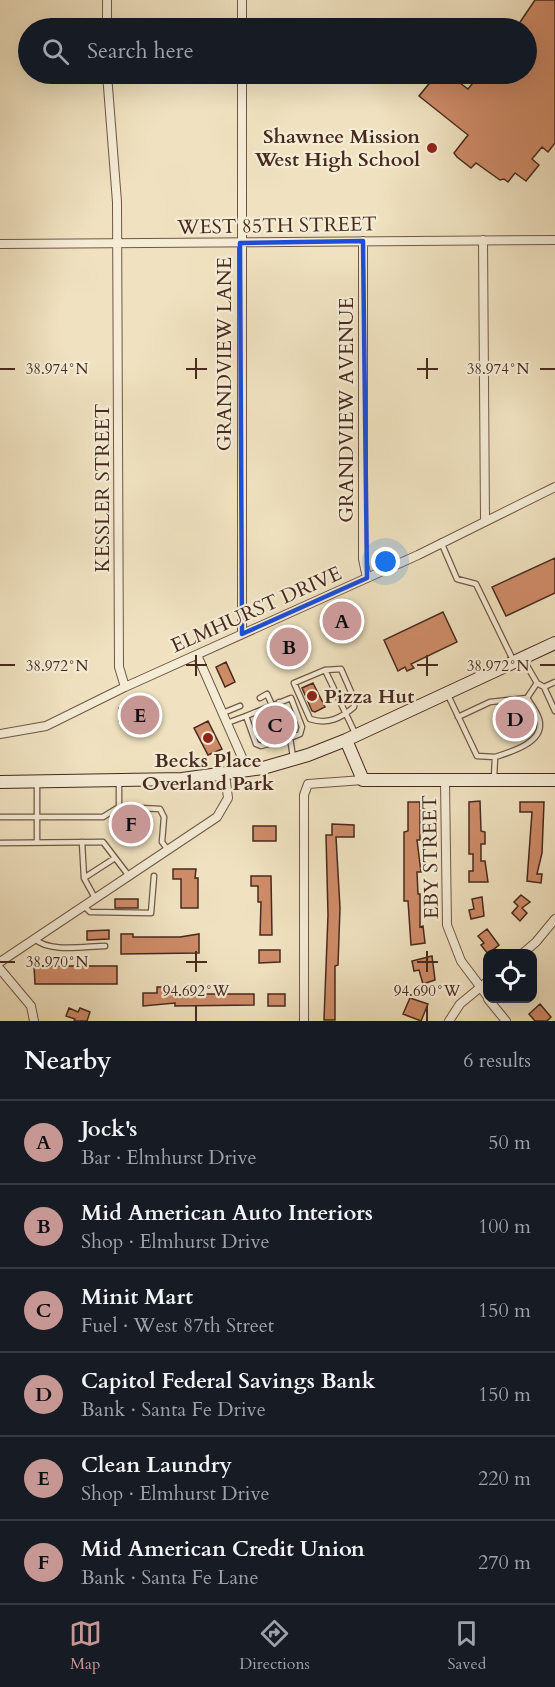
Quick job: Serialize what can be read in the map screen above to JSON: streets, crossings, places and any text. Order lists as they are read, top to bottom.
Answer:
{
  "streets": {
    "street": [
      "WEST 85TH STREET",
      "GRANDVIEW LANE",
      "GRANDVIEW AVENUE",
      "KESSLER STREET",
      "ELMHURST DRIVE",
      "EBY STREET"
    ]
  },
  "crossings": [
    ["WEST 85TH STREET", "GRANDVIEW LANE"],
    ["WEST 85TH STREET", "GRANDVIEW AVENUE"],
    ["WEST 85TH STREET", "KESSLER STREET"],
    ["GRANDVIEW LANE", "ELMHURST DRIVE"],
    ["GRANDVIEW AVENUE", "ELMHURST DRIVE"],
    ["KESSLER STREET", "ELMHURST DRIVE"]
  ],
  "places": ["Shawnee Mission West High School", "Pizza Hut", "Becks Place Overland Park"],
  "page": {
    "search": "Search here",
    "pins": [
      "A",
      "B",
      "E",
      "D",
      "C",
      "F"
    ],
    "heading": ["Nearby", "6 results"],
    "list": [
      {
        "mark": "A",
        "name": "Jock's",
        "note": "Bar · Elmhurst Drive",
        "value": "50 m"
      },
      {
        "mark": "B",
        "name": "Mid American Auto Interiors",
        "note": "Shop · Elmhurst Drive",
        "value": "100 m"
      },
      {
        "mark": "C",
        "name": "Minit Mart",
        "note": "Fuel · West 87th Street",
        "value": "150 m"
      },
      {
        "mark": "D",
        "name": "Capitol Federal Savings Bank",
        "note": "Bank · Santa Fe Drive",
        "value": "150 m"
      },
      {
        "mark": "E",
        "name": "Clean Laundry",
        "note": "Shop · Elmhurst Drive",
        "value": "220 m"
      },
      {
        "mark": "F",
        "name": "Mid American Credit Union",
        "note": "Bank · Santa Fe Lane",
        "value": "270 m"
      }
    ],
    "nav": ["Map", "Directions", "Saved"]
  },
  "coordinates": [
    "38.974°N",
    "38.972°N",
    "38.970°N",
    "94.692°W",
    "94.690°W"
  ]
}
